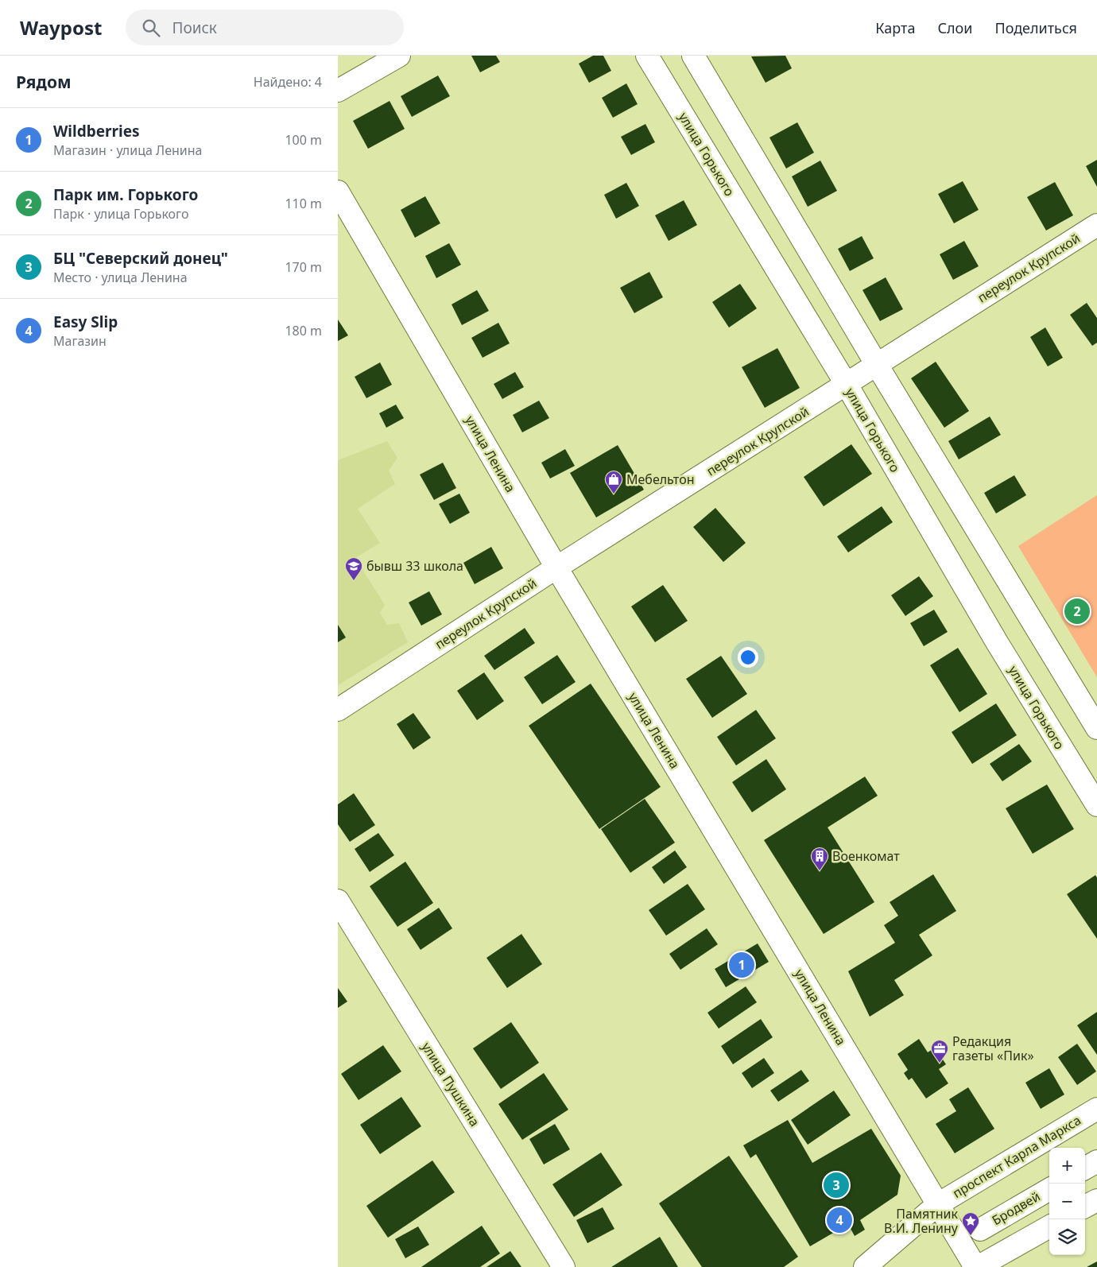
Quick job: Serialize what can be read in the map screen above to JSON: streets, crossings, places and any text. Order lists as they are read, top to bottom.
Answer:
{
  "streets": {
    "street": [
      "улица Горького",
      "переулок Крупской",
      "улица Ленина",
      "улица Пушкина",
      "проспект Карла Маркса",
      "Бродвей"
    ]
  },
  "crossings": [
    ["улица Горького", "переулок Крупской"],
    ["переулок Крупской", "улица Ленина"],
    ["улица Ленина", "проспект Карла Маркса"]
  ],
  "places": {
    "shop": ["Мебельтон"],
    "school or university": ["бывш 33 школа"],
    "building": ["Военкомат"],
    "office": ["Редакция газеты «Пик»"],
    "place": ["Памятник В.И. Ленину"]
  },
  "page": {
    "header": "Waypost",
    "search": "Поиск",
    "nav": ["Карта", "Слои", "Поделиться"],
    "heading": ["Рядом", "Найдено: 4"],
    "list": [
      {
        "mark": "1",
        "name": "Wildberries",
        "note": "Магазин · улица Ленина",
        "value": "100 m"
      },
      {
        "mark": "2",
        "name": "Парк им. Горького",
        "note": "Парк · улица Горького",
        "value": "110 m"
      },
      {
        "mark": "3",
        "name": "БЦ \"Северский донец\"",
        "note": "Место · улица Ленина",
        "value": "170 m"
      },
      {
        "mark": "4",
        "name": "Easy Slip",
        "note": "Магазин",
        "value": "180 m"
      }
    ],
    "pins": [
      "2",
      "1",
      "3",
      "4"
    ],
    "map_buttons": ["+", "−"]
  }
}
